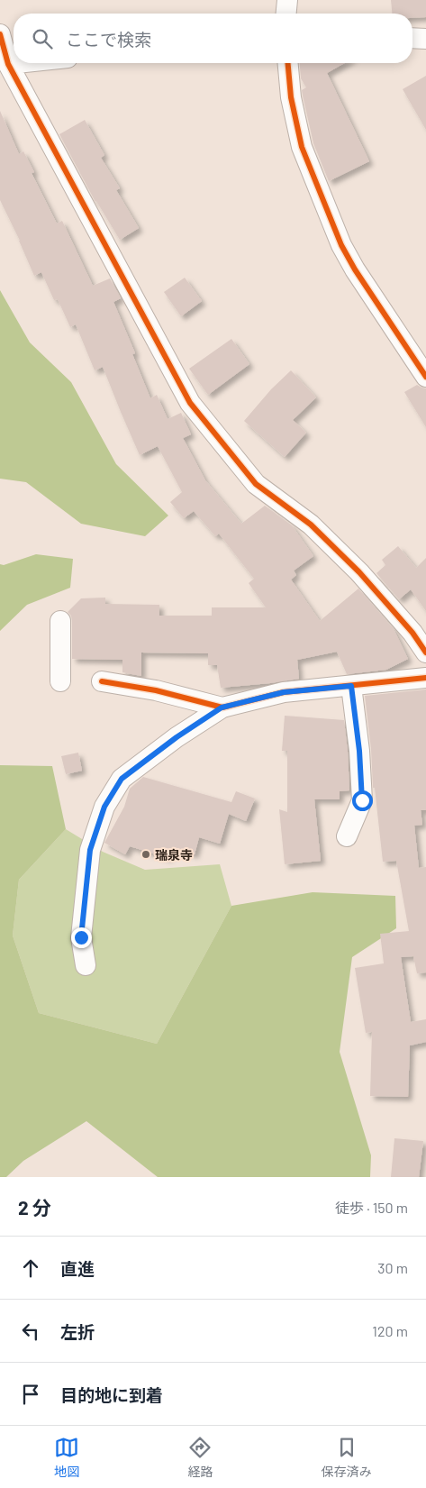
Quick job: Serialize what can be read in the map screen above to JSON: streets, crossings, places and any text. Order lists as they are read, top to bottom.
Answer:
{
  "places": ["瑞泉寺"],
  "page": {
    "search": "ここで検索",
    "heading": ["2 分", "徒歩 · 150 m"],
    "list": [
      ["直進", "30 m"],
      ["左折", "120 m"],
      "目的地に到着"
    ],
    "nav": ["地図", "経路", "保存済み"]
  }
}
